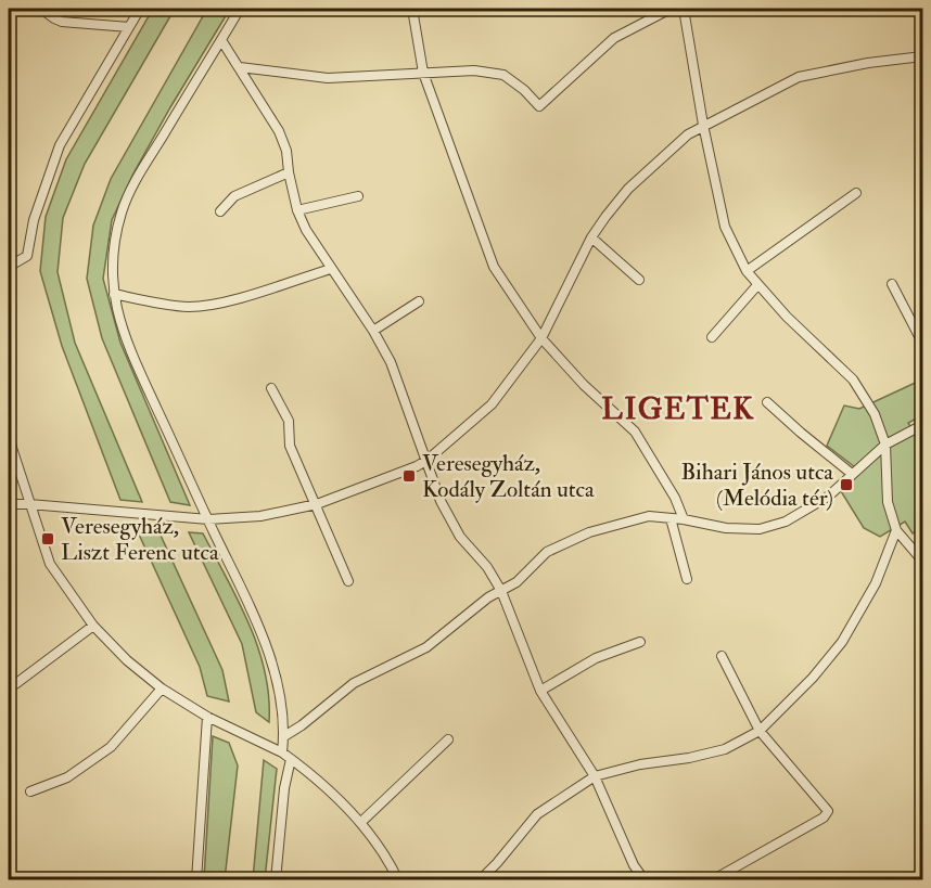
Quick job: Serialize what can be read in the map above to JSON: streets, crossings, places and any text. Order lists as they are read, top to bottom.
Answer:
{
  "districts": ["LIGETEK"],
  "places": {
    "transit": ["Veresegyház, Kodály Zoltán utca", "Bihari János utca (Melódia tér)", "Veresegyház, Liszt Ferenc utca"]
  }
}
